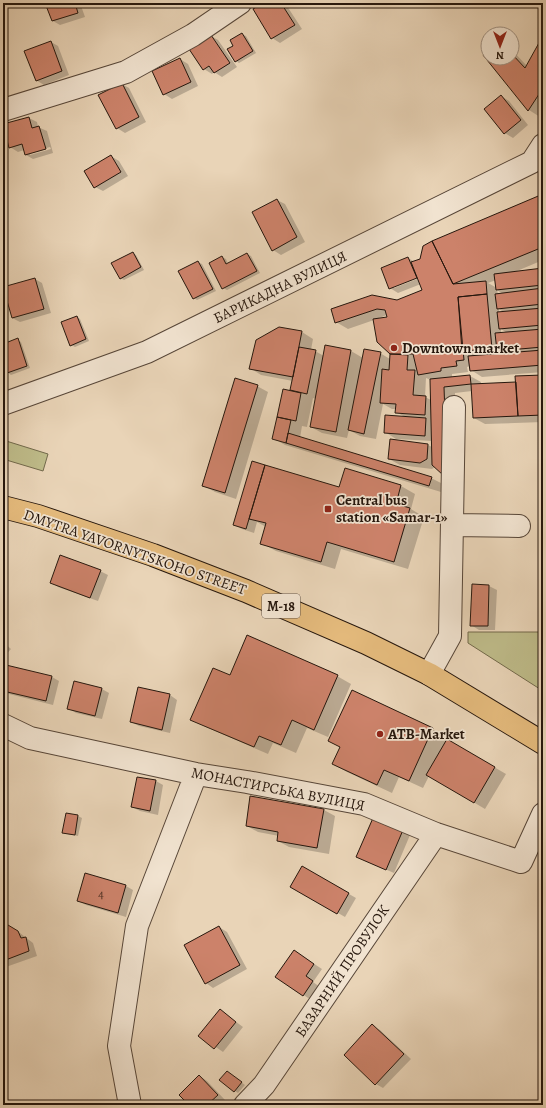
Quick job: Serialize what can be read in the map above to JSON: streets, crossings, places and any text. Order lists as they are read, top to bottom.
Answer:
{
  "streets": {
    "highway": ["DMYTRA YAVORNYTSKOHO STREET", "М-18"],
    "street": ["БАРИКАДНА ВУЛИЦЯ", "МОНАСТИРСЬКА ВУЛИЦЯ", "БАЗАРНИЙ ПРОВУЛОК"]
  },
  "crossings": [
    ["МОНАСТИРСЬКА ВУЛИЦЯ", "БАЗАРНИЙ ПРОВУЛОК"]
  ],
  "places": {
    "other": ["Downtown market", "ATB-Market"],
    "transit": ["Central bus station «Samar-1»"]
  },
  "house_numbers": ["4"],
  "north": "bottom"
}
